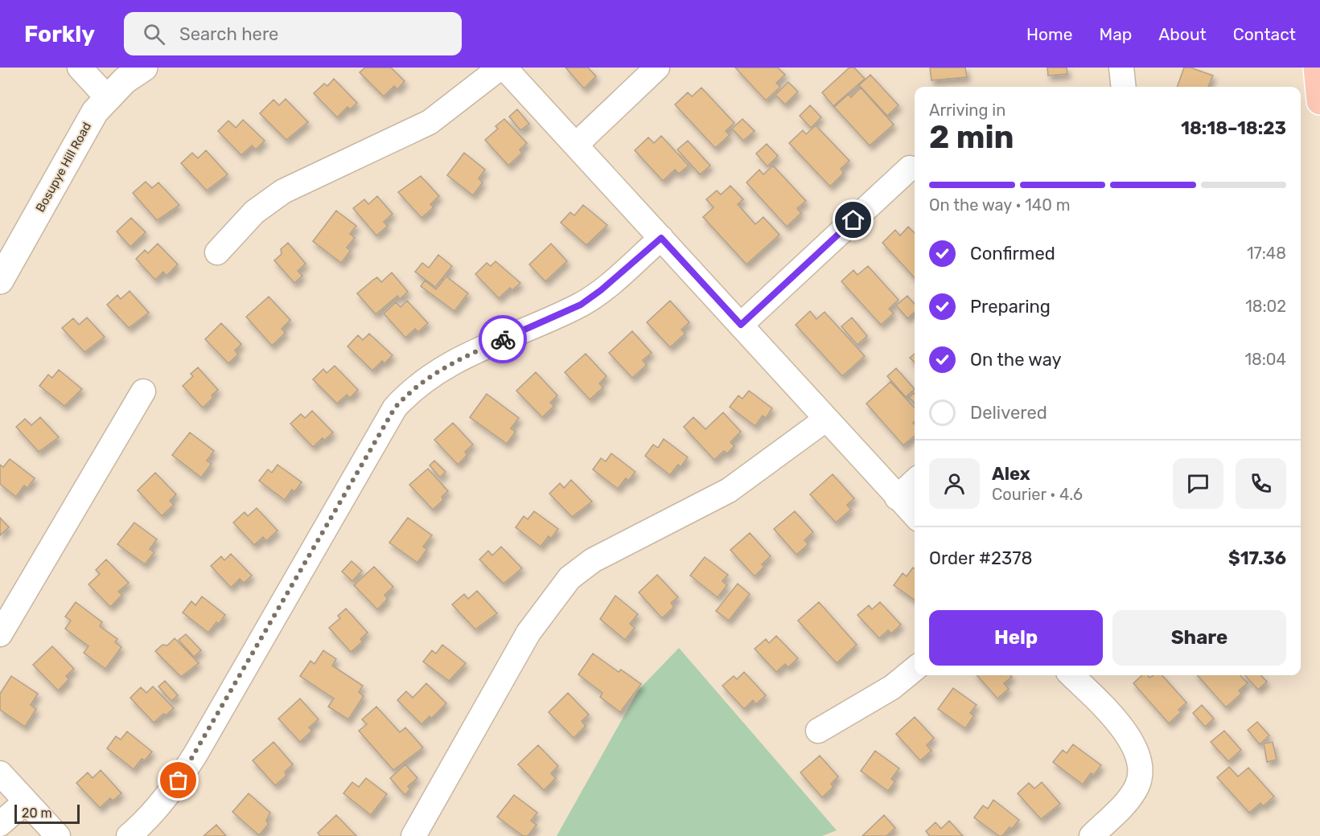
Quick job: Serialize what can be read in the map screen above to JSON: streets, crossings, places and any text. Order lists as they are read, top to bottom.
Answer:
{
  "streets": {
    "street": ["Bosupye Hill Road"]
  },
  "scale_bar": "20 m",
  "page": {
    "header": "Forkly",
    "search": "Search here",
    "nav": [
      "Home",
      "Map",
      "About",
      "Contact"
    ],
    "heading": ["2 min", "Arriving in", "18:18–18:23"],
    "panel": [
      "Alex",
      "Courier · 4.6",
      "Order #2378",
      "$17.36"
    ],
    "bar": "On the way · 140 m",
    "list": [
      ["Confirmed", "17:48"],
      ["Preparing", "18:02"],
      ["On the way", "18:04"],
      "Delivered"
    ],
    "buttons": ["Help", "Share"],
    "scale": "20 m"
  }
}
